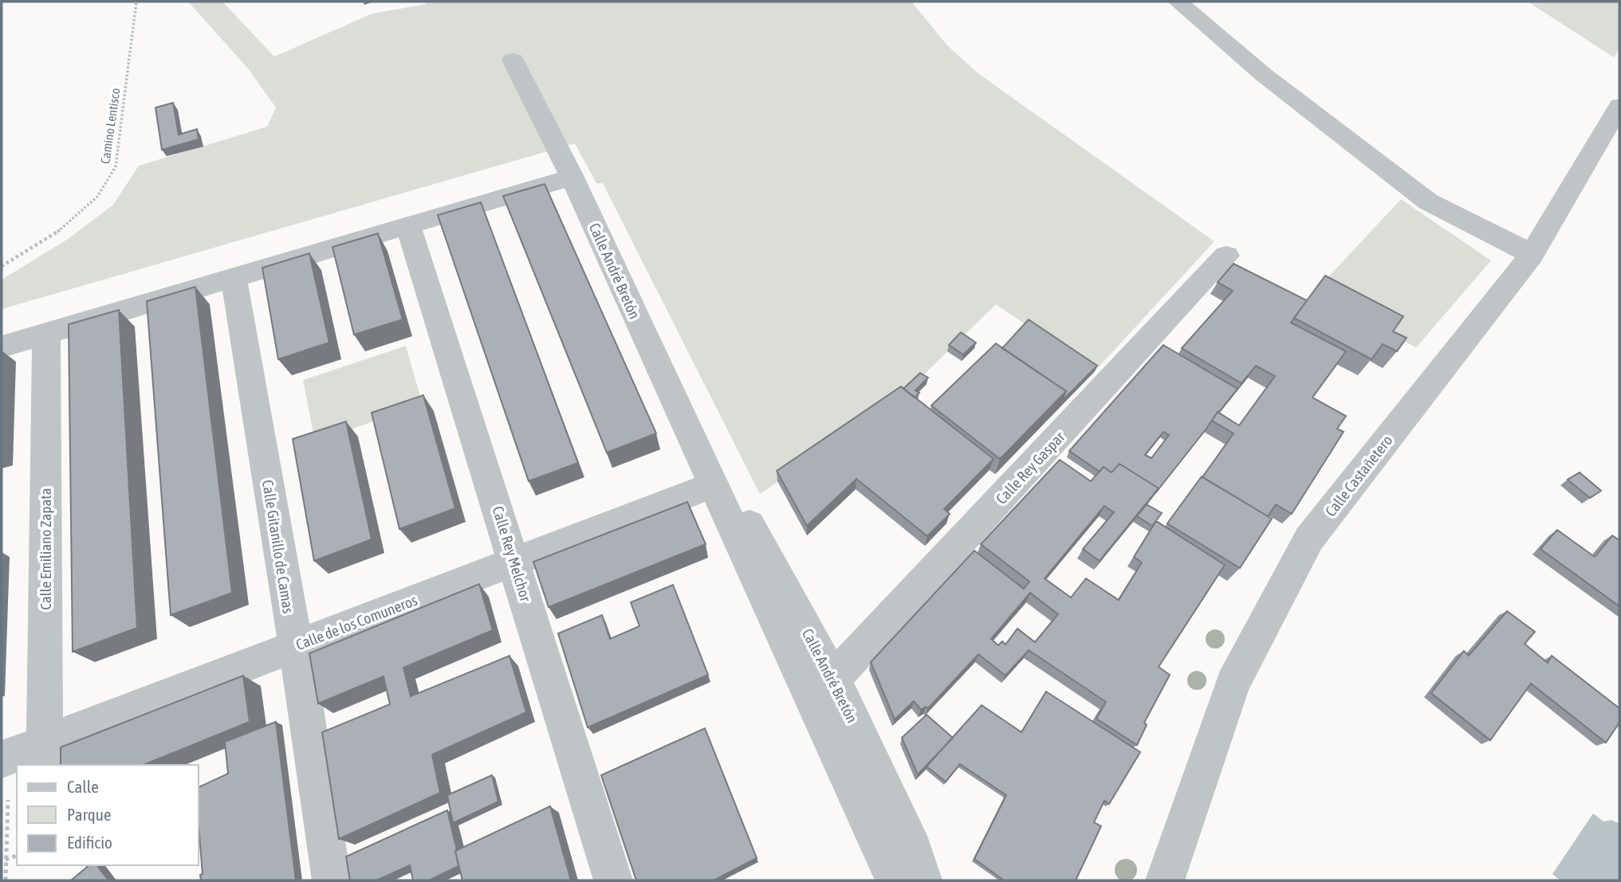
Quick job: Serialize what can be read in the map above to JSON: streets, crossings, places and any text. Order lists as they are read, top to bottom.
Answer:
{
  "streets": {
    "street": [
      "Calle André Bretón",
      "Calle Rey Gaspar",
      "Calle Castañetero",
      "Calle Gitanillo de Camas",
      "Calle Emiliano Zapata",
      "Calle Rey Melchor",
      "Calle de los Comuneros"
    ],
    "path": ["Camino Lentisco"]
  },
  "crossings": [
    ["Calle André Bretón", "Calle Rey Gaspar"],
    ["Calle André Bretón", "Calle de los Comuneros"],
    ["Calle Gitanillo de Camas", "Calle de los Comuneros"],
    ["Calle Emiliano Zapata", "Calle de los Comuneros"],
    ["Calle Rey Melchor", "Calle de los Comuneros"]
  ],
  "legend": ["Calle", "Parque", "Edificio"]
}
